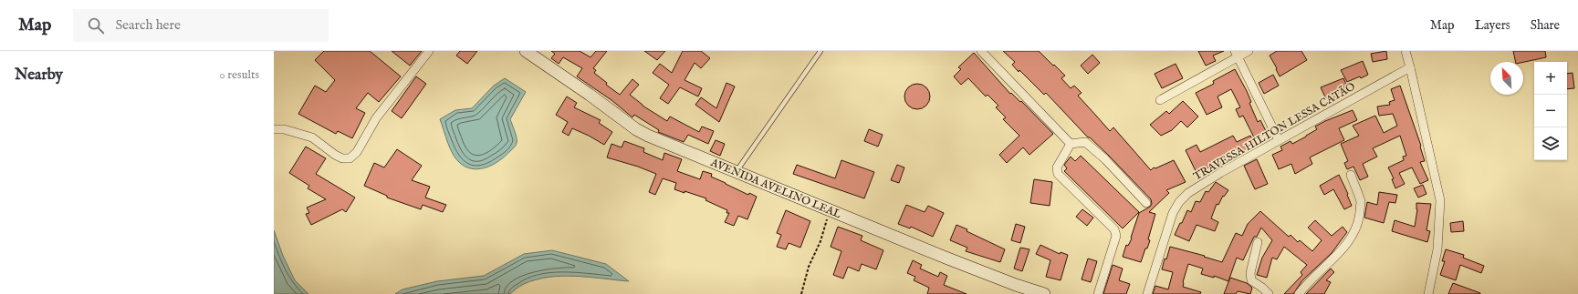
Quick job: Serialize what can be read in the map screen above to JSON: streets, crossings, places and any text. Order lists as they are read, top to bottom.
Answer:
{
  "streets": {
    "main road": ["AVENIDA AVELINO LEAL"],
    "street": ["TRAVESSA HILTON LESSA CATÃO"]
  },
  "north": "top left",
  "page": {
    "header": "Map",
    "search": "Search here",
    "nav": ["Map", "Layers", "Share"],
    "heading": ["Nearby", "0 results"],
    "map_buttons": ["+", "−"]
  }
}
